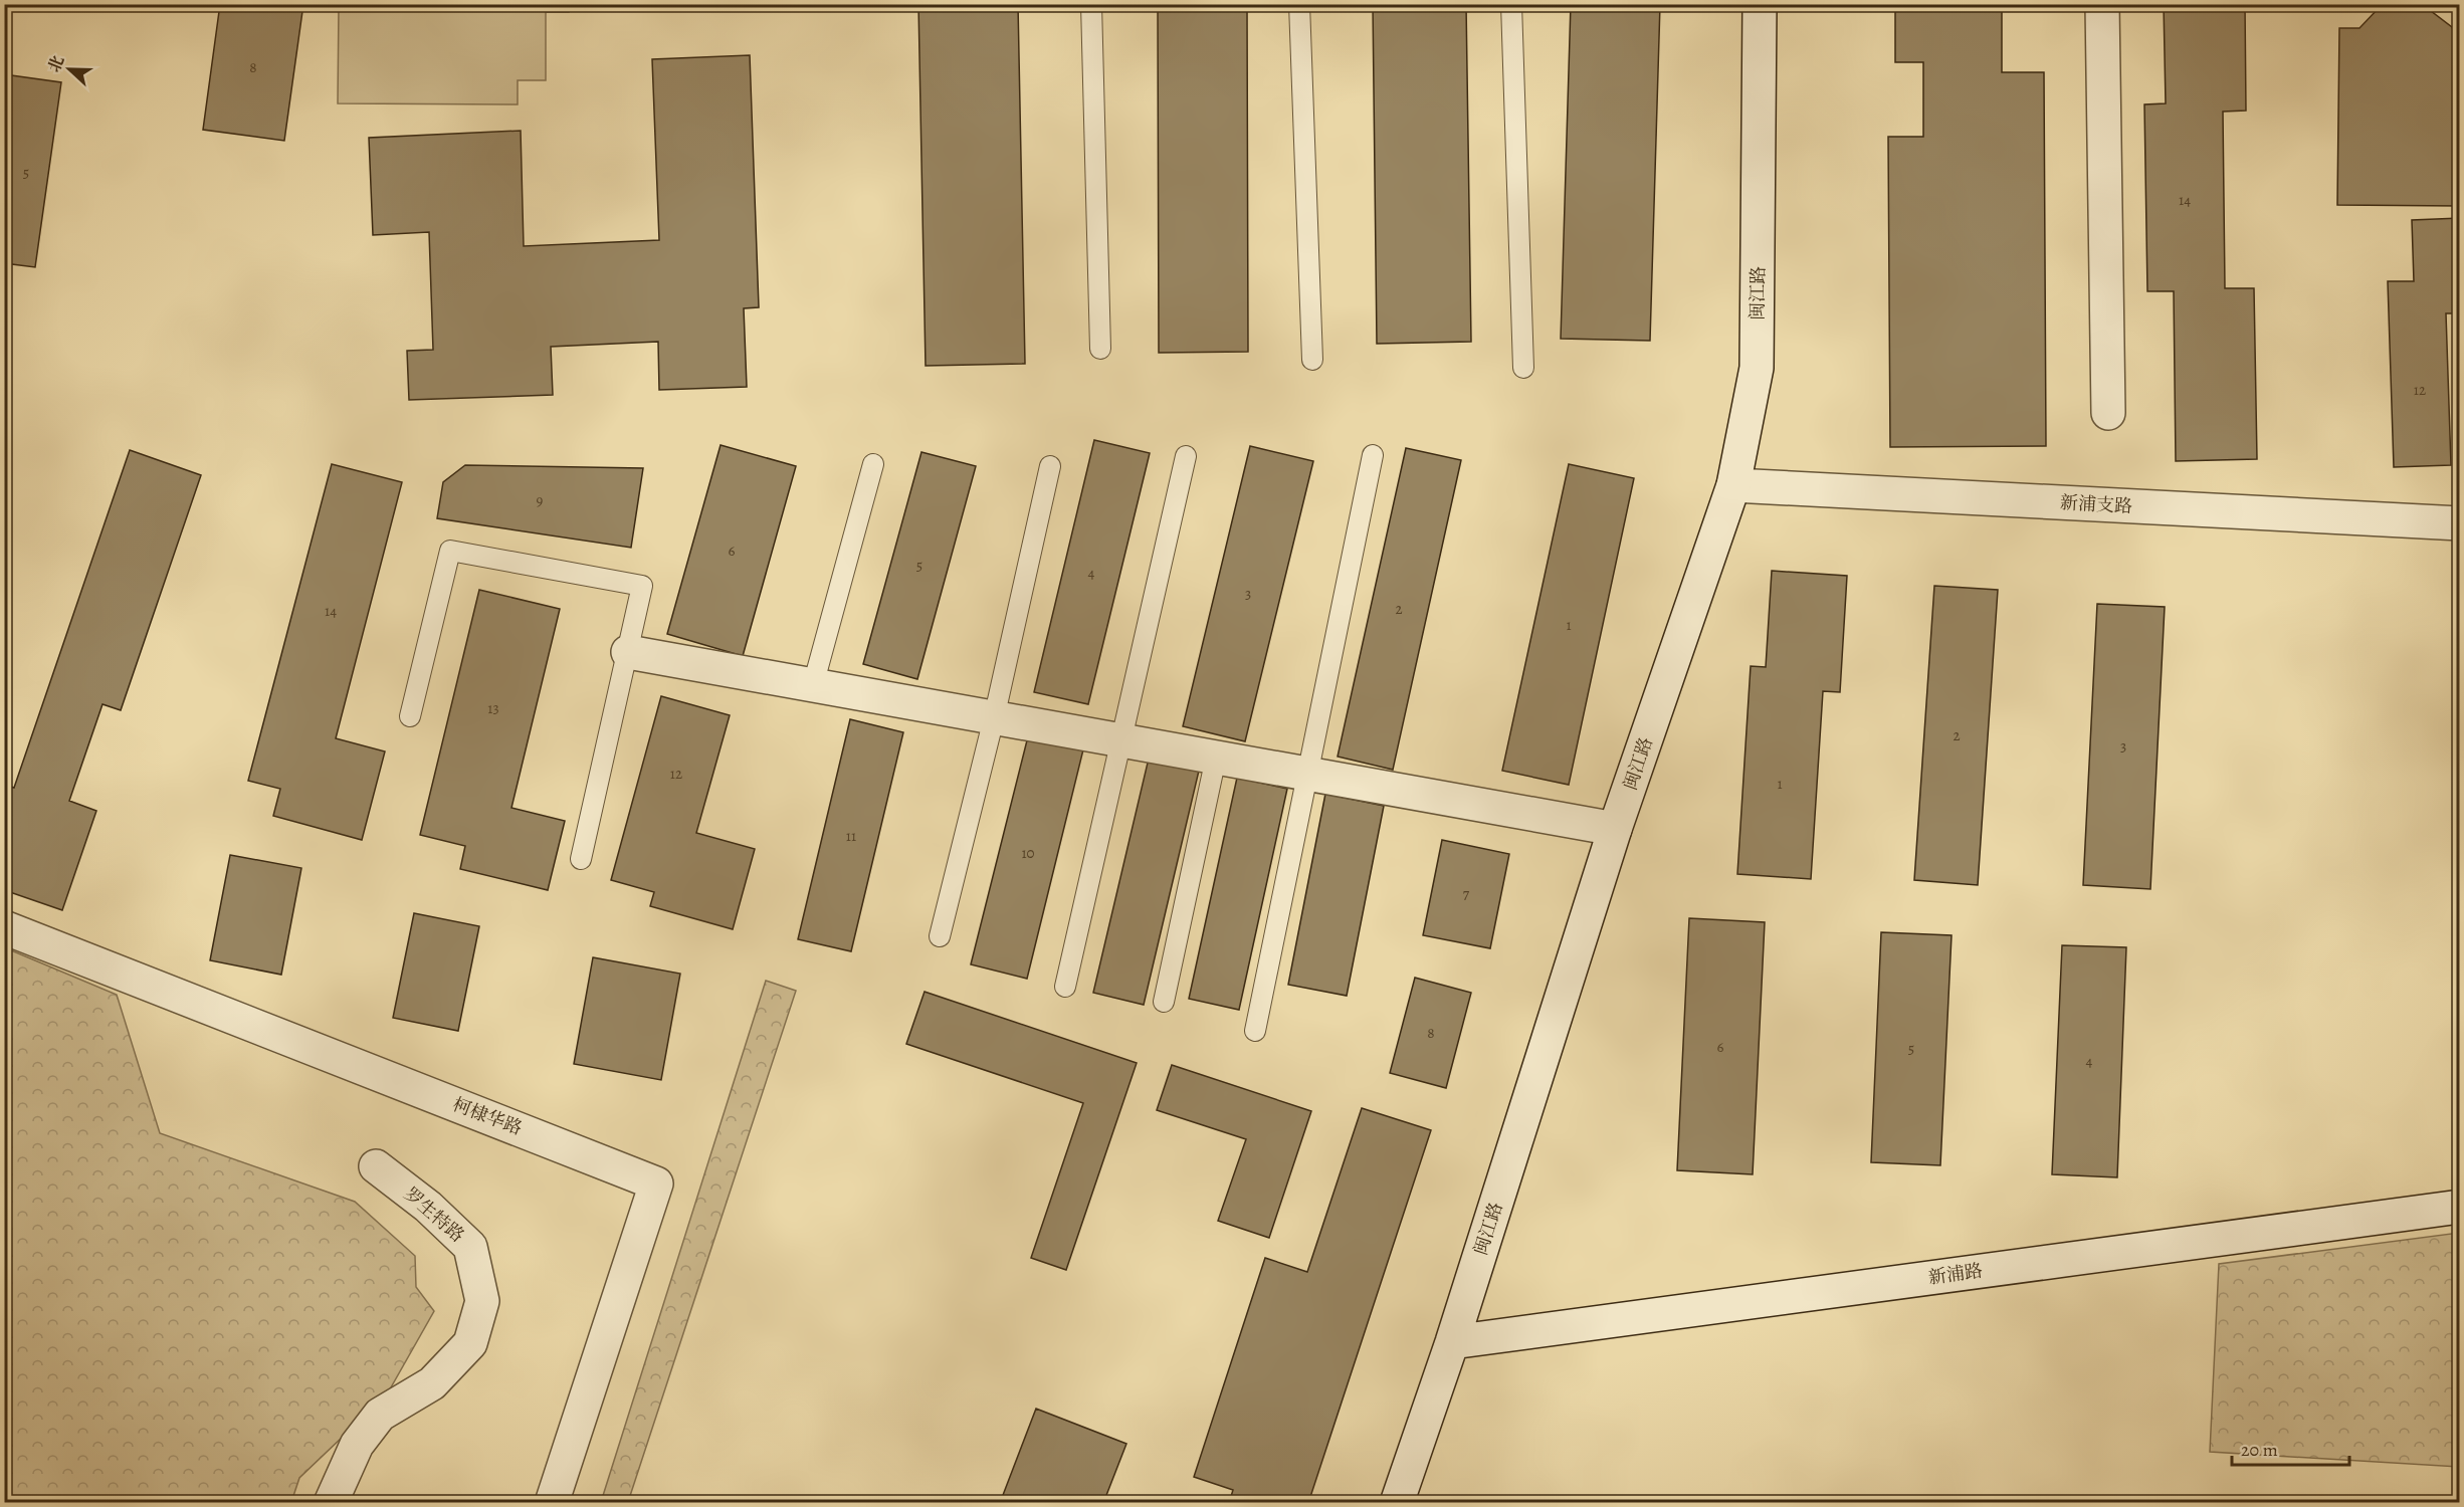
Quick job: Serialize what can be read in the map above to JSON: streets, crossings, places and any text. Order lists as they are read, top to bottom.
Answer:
{
  "streets": {
    "street": [
      "闽江路",
      "新浦支路",
      "柯棣华路",
      "罗生特路",
      "新浦路"
    ]
  },
  "crossings": [
    ["闽江路", "新浦支路"],
    ["闽江路", "新浦路"]
  ],
  "house_numbers": [
    "8",
    "5",
    "14",
    "12",
    "9",
    "6",
    "5",
    "4",
    "3",
    "2",
    "14",
    "1",
    "13",
    "2",
    "3",
    "12",
    "1",
    "11",
    "10",
    "7",
    "8",
    "6",
    "5",
    "4"
  ],
  "scale_bar": "20 m",
  "north": "left"
}
